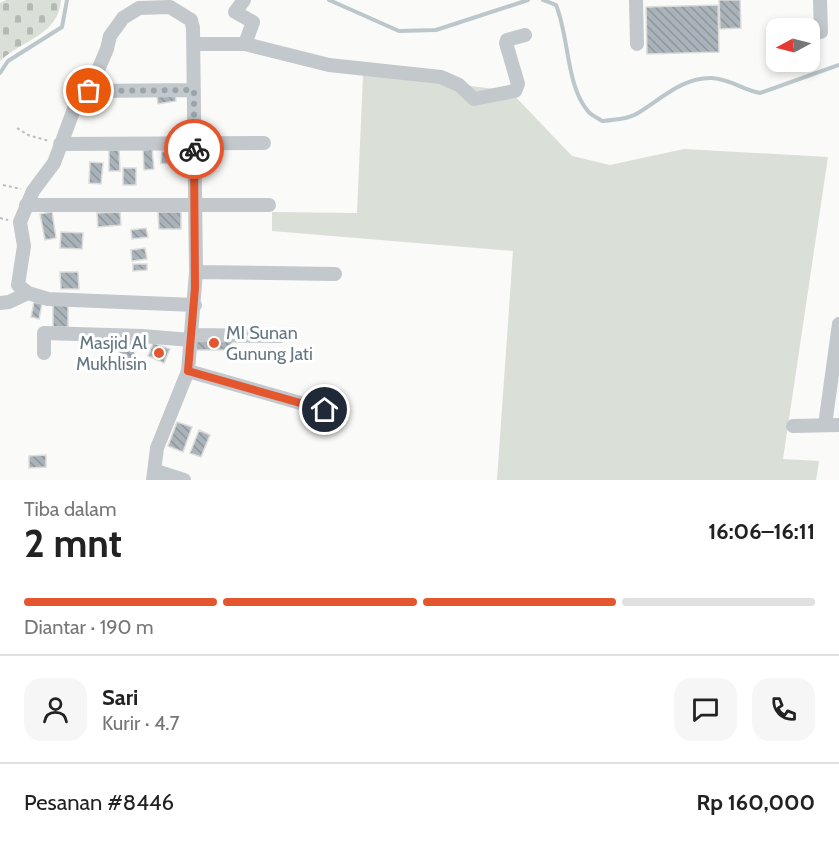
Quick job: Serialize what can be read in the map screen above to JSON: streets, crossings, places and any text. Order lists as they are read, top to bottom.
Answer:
{
  "places": ["MI Sunan Gunung Jati", "Masjid Al Mukhlisin"],
  "north": "left",
  "page": {
    "heading": ["2 mnt", "Tiba dalam", "16:06–16:11"],
    "panel": [
      "Sari",
      "Kurir · 4.7",
      "Pesanan #8446",
      "Rp 160,000"
    ],
    "bar": "Diantar · 190 m"
  }
}
